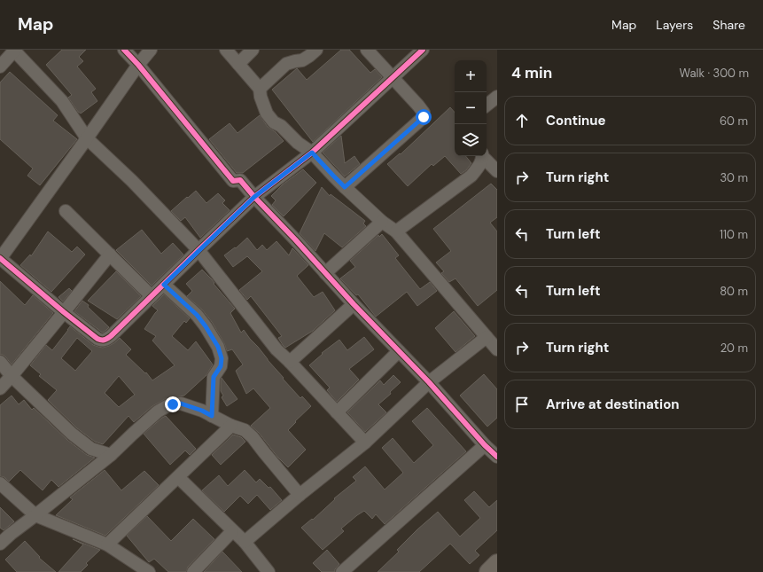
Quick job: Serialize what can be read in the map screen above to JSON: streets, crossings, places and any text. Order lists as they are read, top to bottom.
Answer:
{
  "page": {
    "header": "Map",
    "nav": ["Map", "Layers", "Share"],
    "heading": ["4 min", "Walk · 300 m"],
    "map_buttons": ["+", "−"],
    "list": [
      ["Continue", "60 m"],
      ["Turn right", "30 m"],
      ["Turn left", "110 m"],
      ["Turn left", "80 m"],
      ["Turn right", "20 m"],
      "Arrive at destination"
    ]
  }
}
